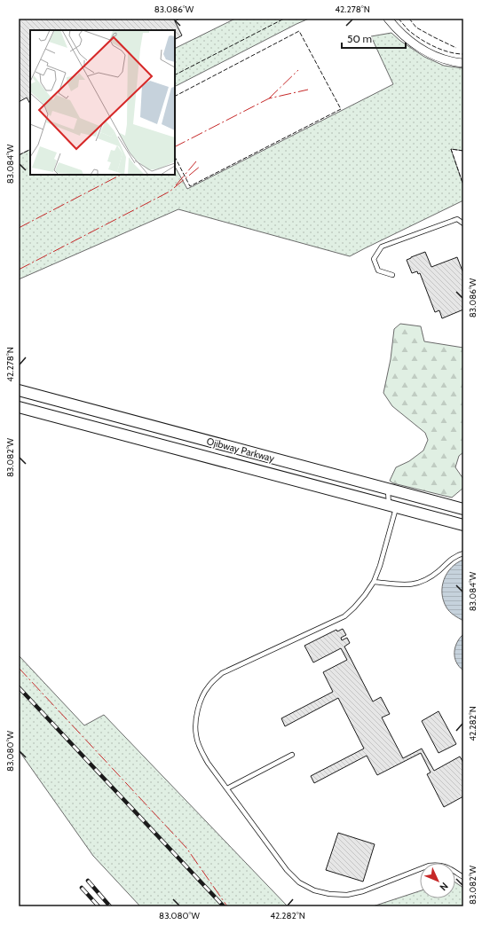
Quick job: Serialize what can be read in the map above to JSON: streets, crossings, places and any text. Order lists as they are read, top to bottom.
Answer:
{
  "streets": {
    "main road": ["Ojibway Parkway"]
  },
  "scale_bar": "50 m",
  "north": "bottom right",
  "coordinates": [
    "83.086°W",
    "42.278°N",
    "83.084°W",
    "83.082°W",
    "42.282°N",
    "83.080°W"
  ]
}
